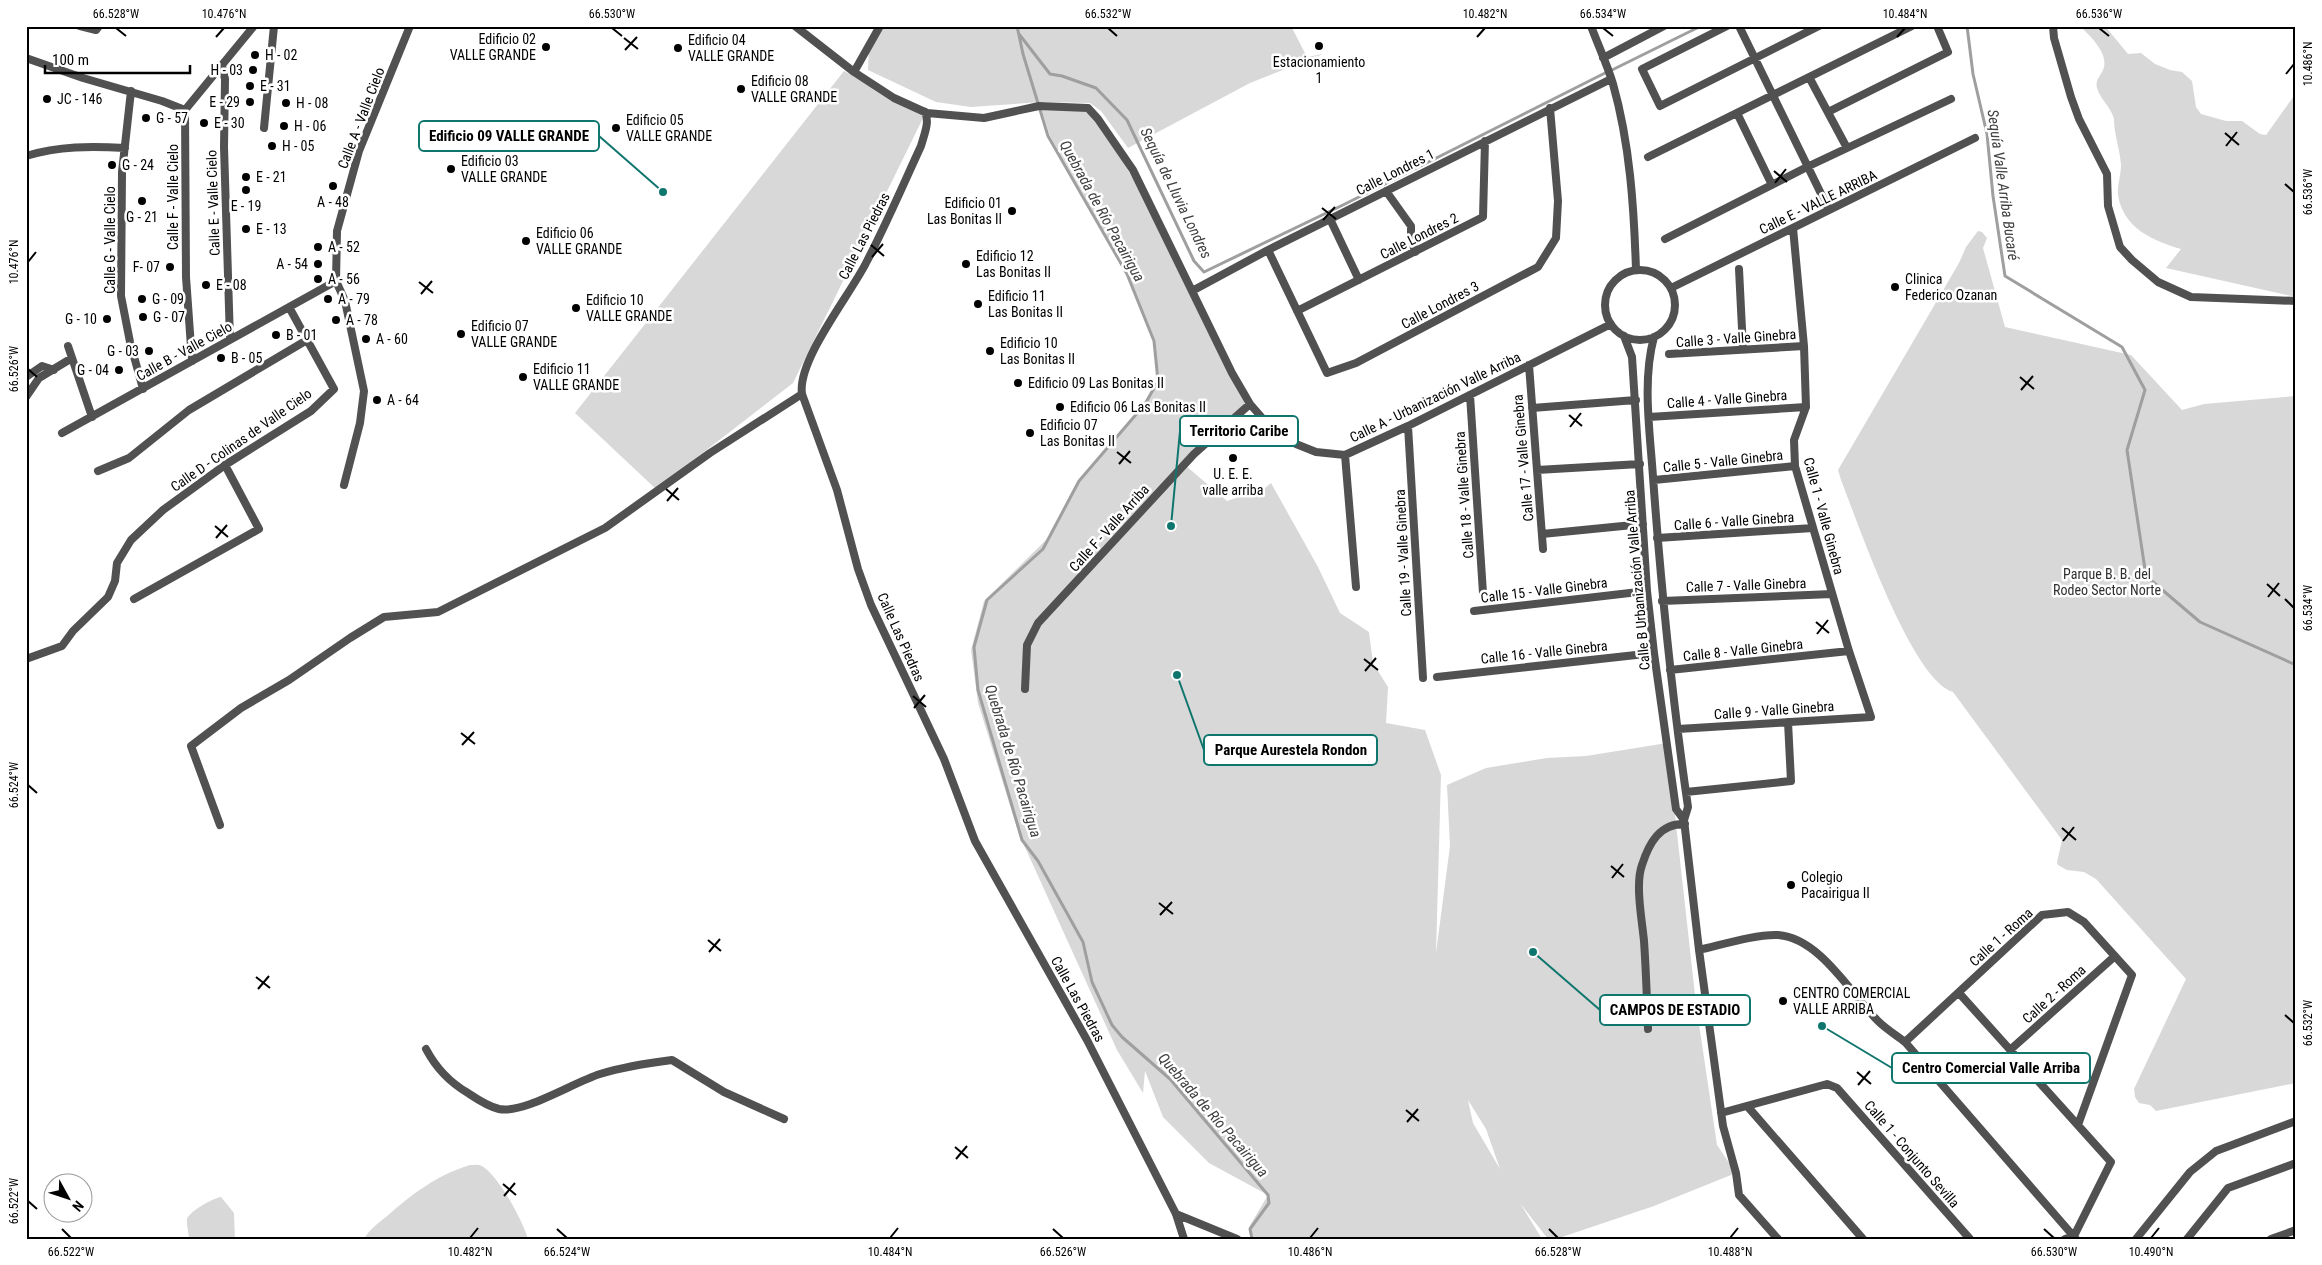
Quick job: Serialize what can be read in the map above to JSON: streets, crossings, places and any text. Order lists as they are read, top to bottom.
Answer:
{
  "streets": {
    "street": [
      "Calle A - Valle Cielo",
      "Calle Londres 1",
      "Calle F - Valle Cielo",
      "Calle E - VALLE ARRIBA",
      "Calle E - Valle Cielo",
      "Calle Las Piedras",
      "Calle Londres 2",
      "Calle G - Valle Cielo",
      "Calle Londres 3",
      "Calle 3 - Valle Ginebra",
      "Calle B - Valle Cielo",
      "Calle A - Urbanización Valle Arriba",
      "Calle 4 - Valle Ginebra",
      "Calle D - Colinas de Valle Cielo",
      "Calle 17 - Valle Ginebra",
      "Calle 5 - Valle Ginebra",
      "Calle 18 - Valle Ginebra",
      "Calle 1 - Valle Ginebra",
      "Calle 6 - Valle Ginebra",
      "Calle F - Valle Arriba",
      "Calle 19 - Valle Ginebra",
      "Calle B Urbanización Valle Arriba",
      "Calle 7 - Valle Ginebra",
      "Calle 15 - Valle Ginebra",
      "Calle 8 - Valle Ginebra",
      "Calle 16 - Valle Ginebra",
      "Calle 9 - Valle Ginebra",
      "Calle 1 - Roma",
      "Calle 2 - Roma",
      "Calle 1 - Conjunto Sevilla"
    ]
  },
  "crossings": [
    ["Calle A - Valle Cielo", "Calle B - Valle Cielo"],
    ["Calle Londres 1", "Calle Londres 2"],
    ["Calle Londres 1", "Calle Londres 3"],
    ["Calle Londres 1", "Calle A - Urbanización Valle Arriba"],
    ["Calle F - Valle Cielo", "Calle B - Valle Cielo"],
    ["Calle E - VALLE ARRIBA", "Calle A - Urbanización Valle Arriba"],
    ["Calle E - VALLE ARRIBA", "Calle 1 - Valle Ginebra"],
    ["Calle E - VALLE ARRIBA", "Calle B Urbanización Valle Arriba"],
    ["Calle E - Valle Cielo", "Calle B - Valle Cielo"],
    ["Calle Las Piedras", "Calle A - Urbanización Valle Arriba"],
    ["Calle Londres 2", "Calle Londres 3"],
    ["Calle G - Valle Cielo", "Calle B - Valle Cielo"],
    ["Calle 3 - Valle Ginebra", "Calle 1 - Valle Ginebra"],
    ["Calle A - Urbanización Valle Arriba", "Calle 17 - Valle Ginebra"],
    ["Calle A - Urbanización Valle Arriba", "Calle 18 - Valle Ginebra"],
    ["Calle A - Urbanización Valle Arriba", "Calle F - Valle Arriba"],
    ["Calle A - Urbanización Valle Arriba", "Calle 19 - Valle Ginebra"],
    ["Calle A - Urbanización Valle Arriba", "Calle B Urbanización Valle Arriba"],
    ["Calle 4 - Valle Ginebra", "Calle 1 - Valle Ginebra"],
    ["Calle 4 - Valle Ginebra", "Calle B Urbanización Valle Arriba"],
    ["Calle 5 - Valle Ginebra", "Calle 1 - Valle Ginebra"],
    ["Calle 5 - Valle Ginebra", "Calle B Urbanización Valle Arriba"],
    ["Calle 1 - Valle Ginebra", "Calle 6 - Valle Ginebra"],
    ["Calle 1 - Valle Ginebra", "Calle 7 - Valle Ginebra"],
    ["Calle 1 - Valle Ginebra", "Calle 8 - Valle Ginebra"],
    ["Calle 1 - Valle Ginebra", "Calle 9 - Valle Ginebra"],
    ["Calle 6 - Valle Ginebra", "Calle B Urbanización Valle Arriba"],
    ["Calle B Urbanización Valle Arriba", "Calle 7 - Valle Ginebra"],
    ["Calle B Urbanización Valle Arriba", "Calle 15 - Valle Ginebra"],
    ["Calle B Urbanización Valle Arriba", "Calle 8 - Valle Ginebra"],
    ["Calle B Urbanización Valle Arriba", "Calle 16 - Valle Ginebra"],
    ["Calle B Urbanización Valle Arriba", "Calle 9 - Valle Ginebra"],
    ["Calle B Urbanización Valle Arriba", "Calle 1 - Conjunto Sevilla"],
    ["Calle 1 - Roma", "Calle 2 - Roma"]
  ],
  "water": ["Sequía Valle Arriba Bucaré", "Sequía de Lluvia Londres", "Quebrada de Río Pacairigua"],
  "parks": ["Parque B. B. del Rodeo Sector Norte"],
  "places": [
    "Estacionamiento 1",
    "Edificio 02 VALLE GRANDE",
    "Edificio 04 VALLE GRANDE",
    "H - 02",
    "H - 03",
    "E - 31",
    "Edificio 08 VALLE GRANDE",
    "JC - 146",
    "E - 29",
    "H - 08",
    "G - 57",
    "E - 30",
    "H - 06",
    "Edificio 05 VALLE GRANDE",
    "H - 05",
    "G - 24",
    "Edificio 03 VALLE GRANDE",
    "E - 21",
    "A - 48",
    "E - 19",
    "Edificio 09 VALLE GRANDE",
    "G - 21",
    "Edificio 01 Las Bonitas II",
    "E - 13",
    "Edificio 06 VALLE GRANDE",
    "A - 52",
    "A - 54",
    "Edificio 12 Las Bonitas II",
    "F- 07",
    "A - 56",
    "E - 08",
    "Clinica Federico Ozanan",
    "G - 09",
    "A - 79",
    "Edificio 11 Las Bonitas II",
    "Edificio 10 VALLE GRANDE",
    "G - 07",
    "G - 10",
    "A - 78",
    "Edificio 07 VALLE GRANDE",
    "B - 01",
    "A - 60",
    "G - 03",
    "Edificio 10 Las Bonitas II",
    "B - 05",
    "G - 04",
    "Edificio 11 VALLE GRANDE",
    "Edificio 09 Las Bonitas II",
    "A - 64",
    "Edificio 06 Las Bonitas II",
    "Edificio 07 Las Bonitas II",
    "U. E. E. valle arriba",
    "Territorio Caribe",
    "Parque Aurestela Rondon",
    "Colegio Pacairigua II",
    "CAMPOS DE ESTADIO",
    "CENTRO COMERCIAL VALLE ARRIBA",
    "Centro Comercial Valle Arriba"
  ],
  "scale_bar": "100 m",
  "north": "bottom right",
  "coordinates": [
    "66.528°W",
    "10.476°N",
    "66.530°W",
    "66.532°W",
    "10.482°N",
    "66.534°W",
    "10.484°N",
    "66.536°W",
    "10.486°N",
    "66.526°W",
    "66.524°W",
    "66.522°W",
    "10.488°N",
    "10.490°N"
  ]
}
